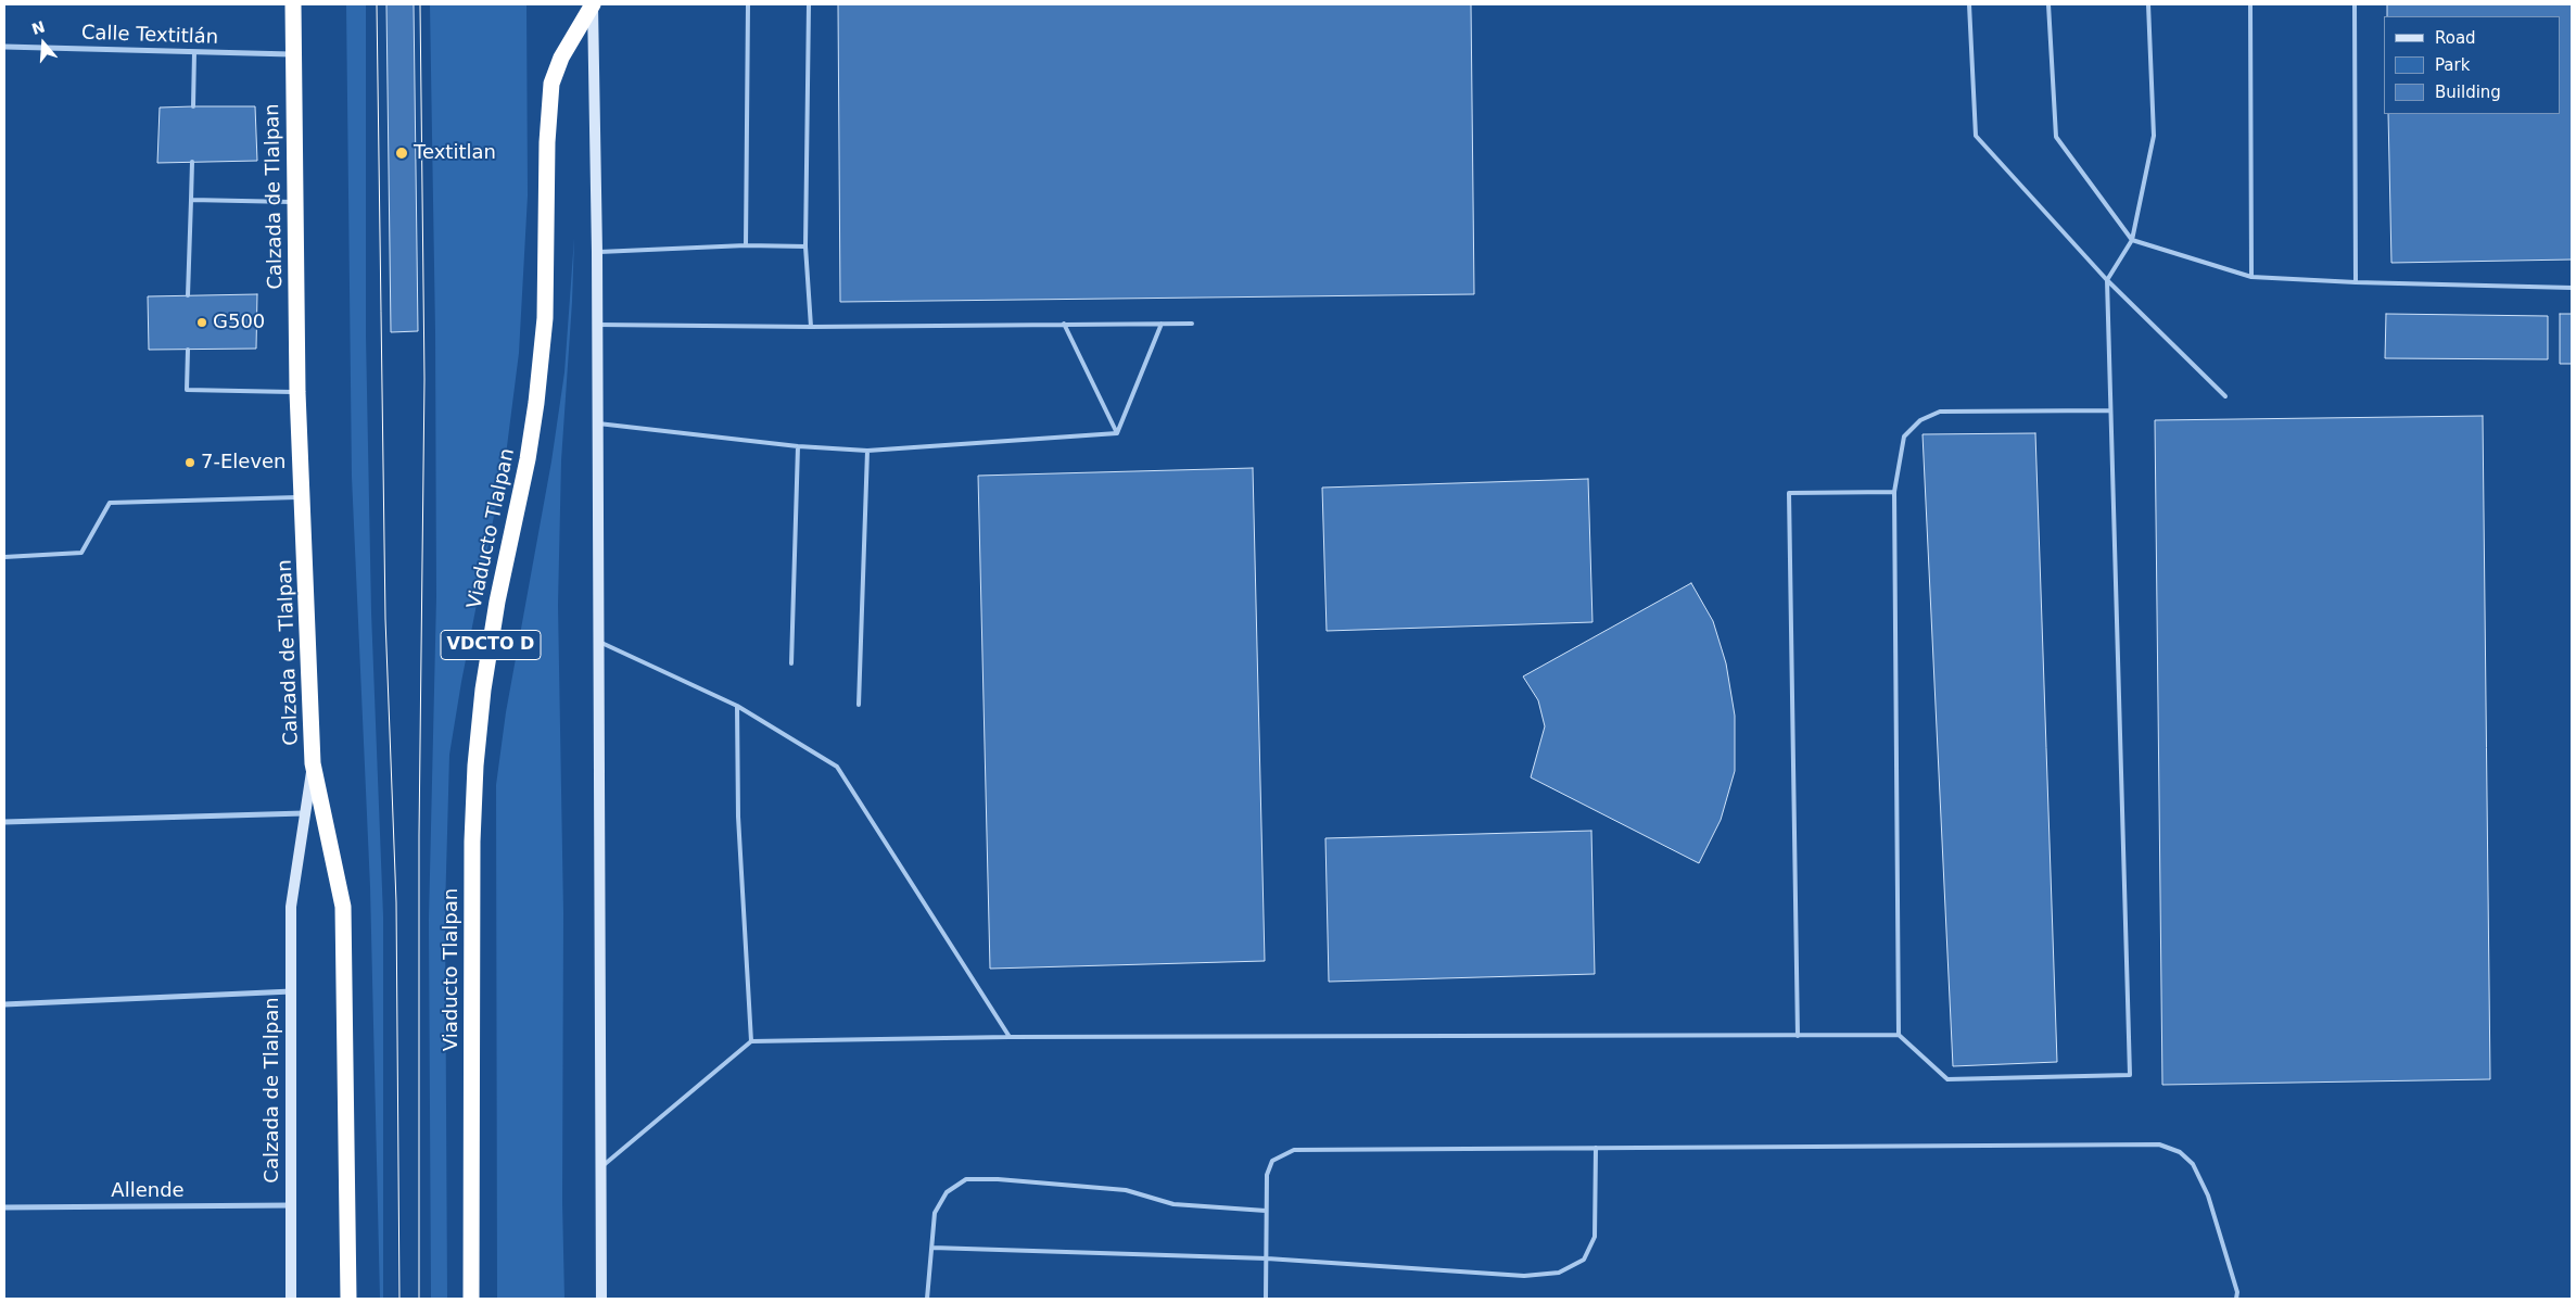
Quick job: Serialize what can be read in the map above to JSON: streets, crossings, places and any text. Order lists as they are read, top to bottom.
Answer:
{
  "streets": {
    "highway": ["Calzada de Tlalpan", "Viaducto Tlalpan", "VDCTO D"],
    "street": ["Calle Textitlán", "Allende"]
  },
  "crossings": [
    ["Calle Textitlán", "Calzada de Tlalpan"],
    ["Calzada de Tlalpan", "Allende"]
  ],
  "places": ["Textitlan", "G500", "7-Eleven"],
  "legend": ["Road", "Park", "Building"],
  "north": "top"
}
